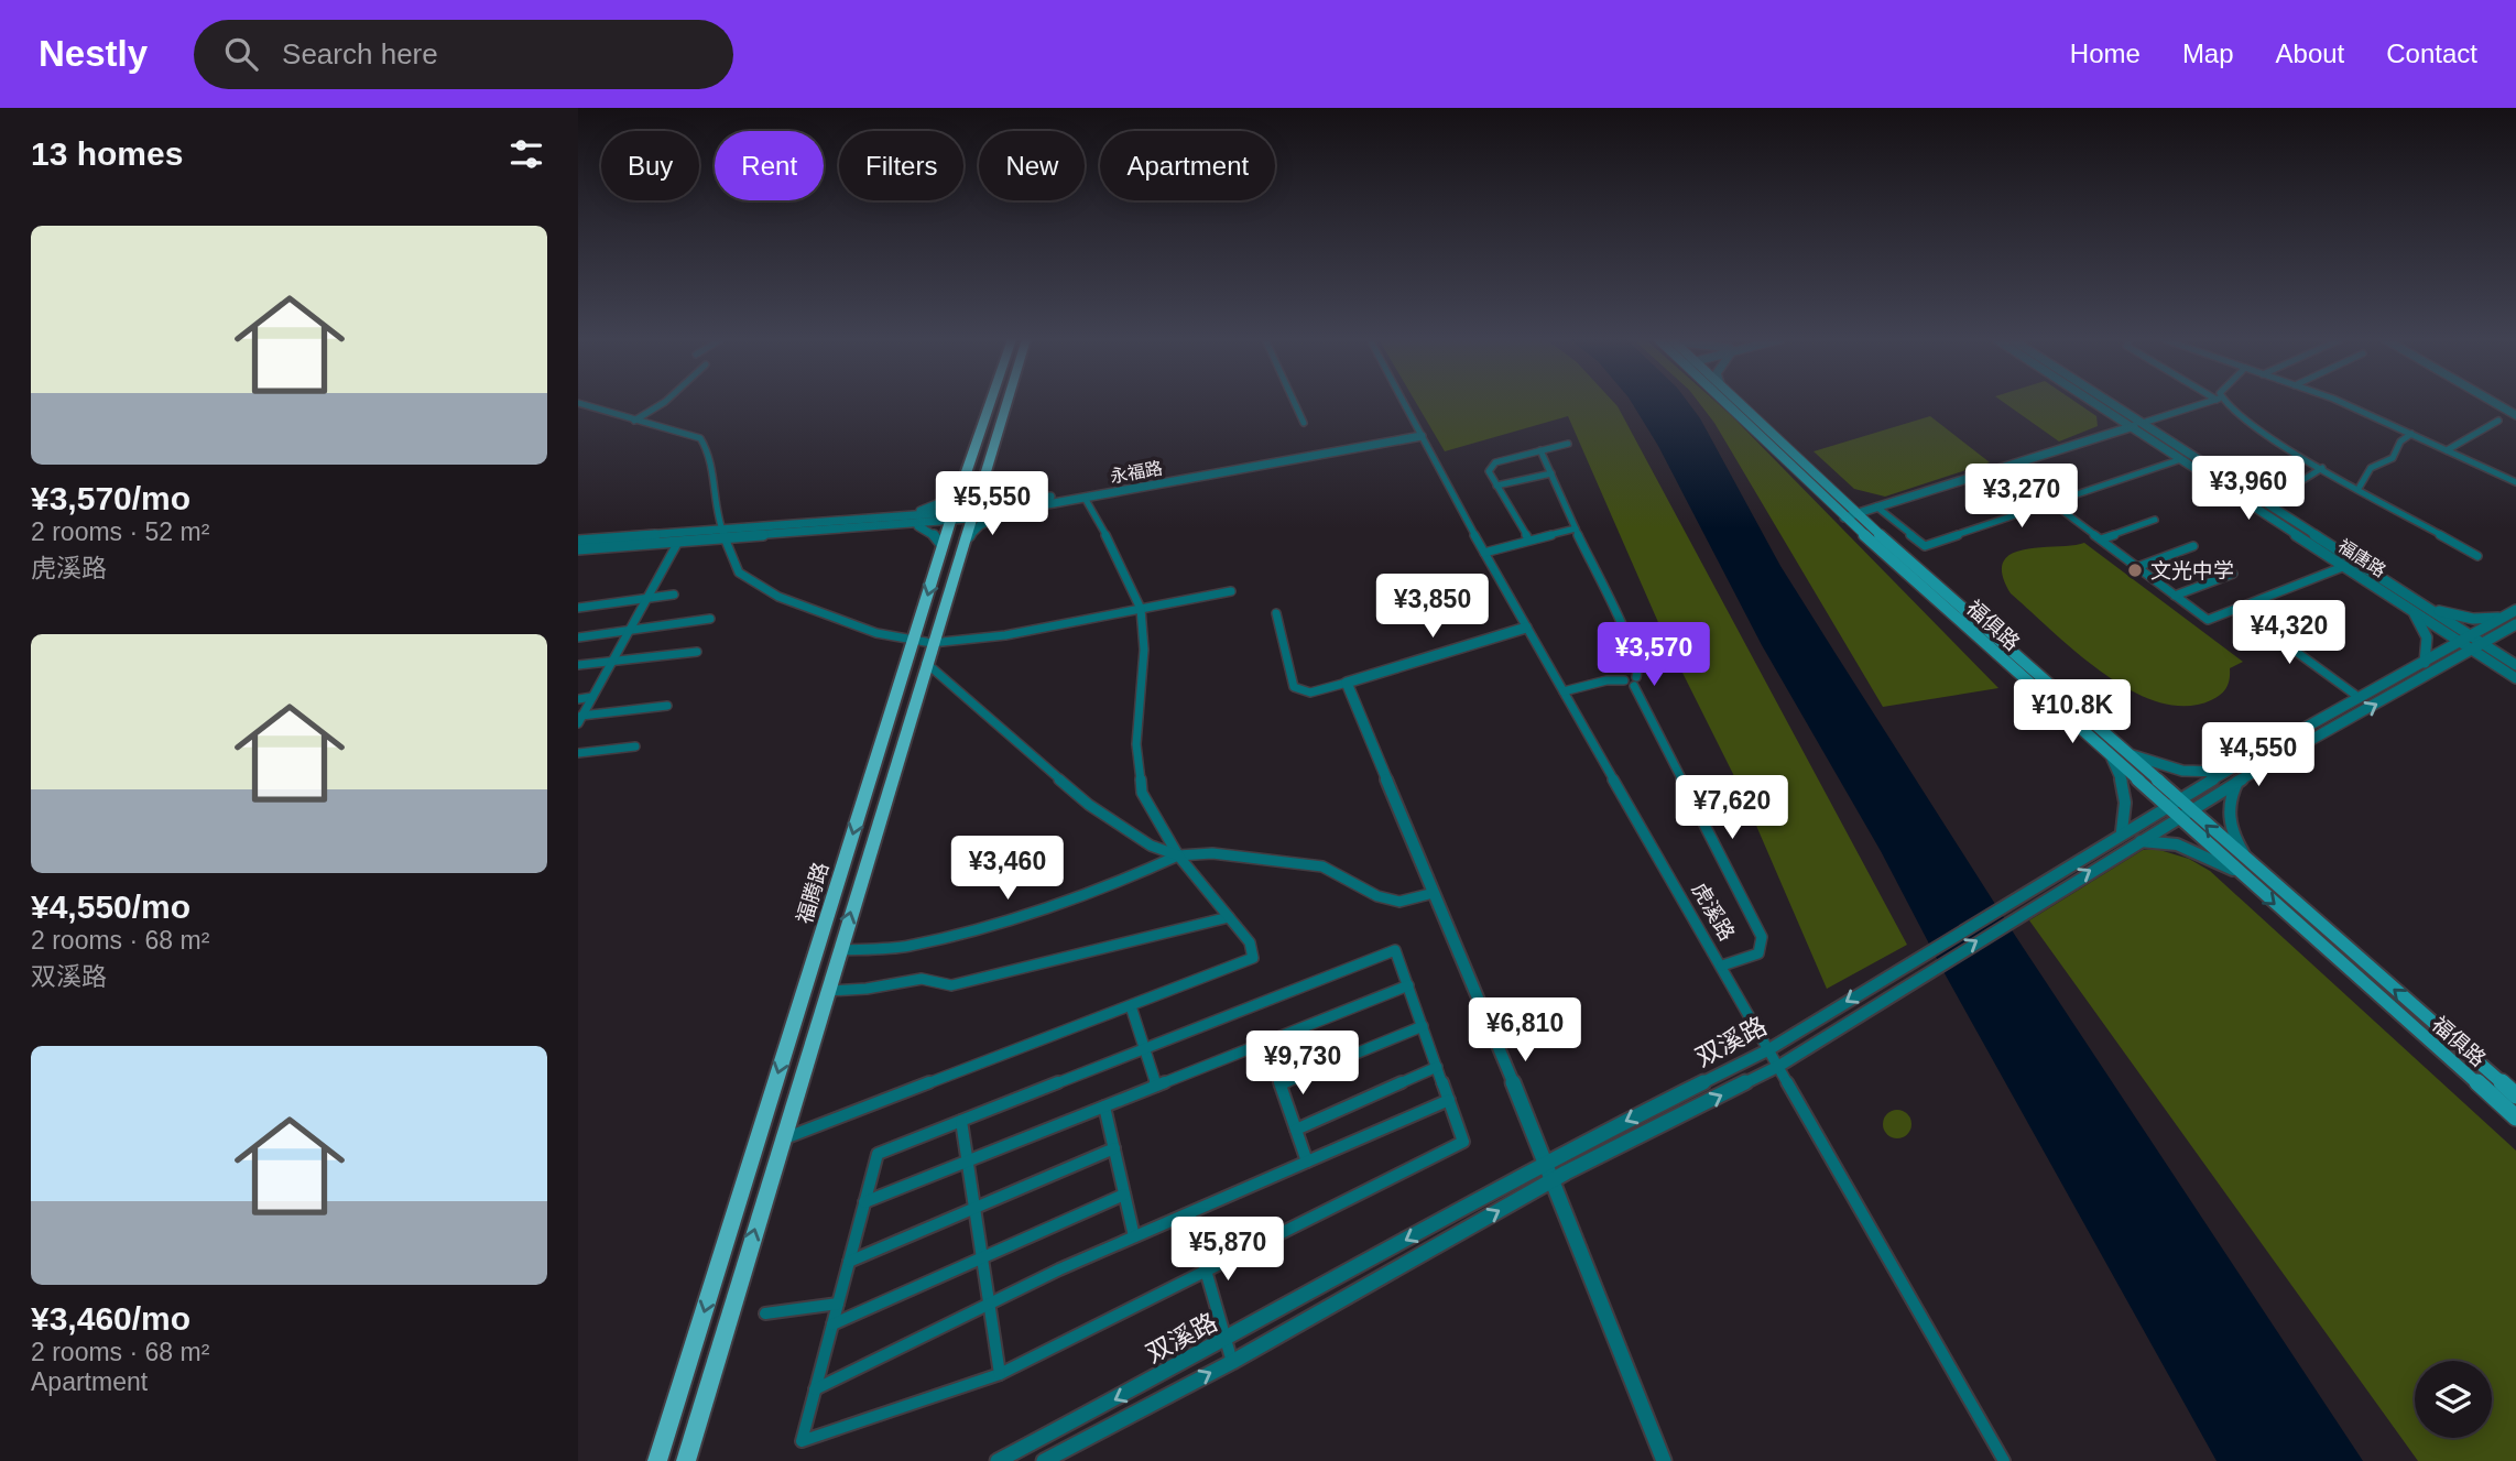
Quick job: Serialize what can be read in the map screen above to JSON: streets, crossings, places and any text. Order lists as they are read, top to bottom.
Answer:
{
  "streets": {
    "main road": ["福俱路", "福腾路"],
    "street": [
      "永福路",
      "福唐路",
      "虎溪路",
      "双溪路"
    ]
  },
  "crossings": [
    ["永福路", "福腾路"],
    ["永福路", "虎溪路"],
    ["福唐路", "双溪路"],
    ["福俱路", "双溪路"],
    ["虎溪路", "双溪路"]
  ],
  "places": ["文光中学"],
  "page": {
    "header": "Nestly",
    "search": "Search here",
    "nav": [
      "Home",
      "Map",
      "About",
      "Contact"
    ],
    "heading": "13 homes",
    "chip": [
      "Buy",
      "Rent",
      "Filters",
      "New",
      "Apartment"
    ],
    "list": [
      {
        "name": "¥3,570/mo",
        "note": "2 rooms · 52 m² · 虎溪路"
      },
      {
        "name": "¥4,550/mo",
        "note": "2 rooms · 68 m² · 双溪路"
      },
      {
        "name": "¥3,460/mo",
        "note": "2 rooms · 68 m² · Apartment"
      }
    ],
    "price": [
      "¥3,960",
      "¥3,270",
      "¥5,550",
      "¥3,850",
      "¥4,320",
      "¥3,570",
      "¥10.8K",
      "¥4,550",
      "¥7,620",
      "¥3,460",
      "¥6,810",
      "¥9,730",
      "¥5,870"
    ]
  }
}
